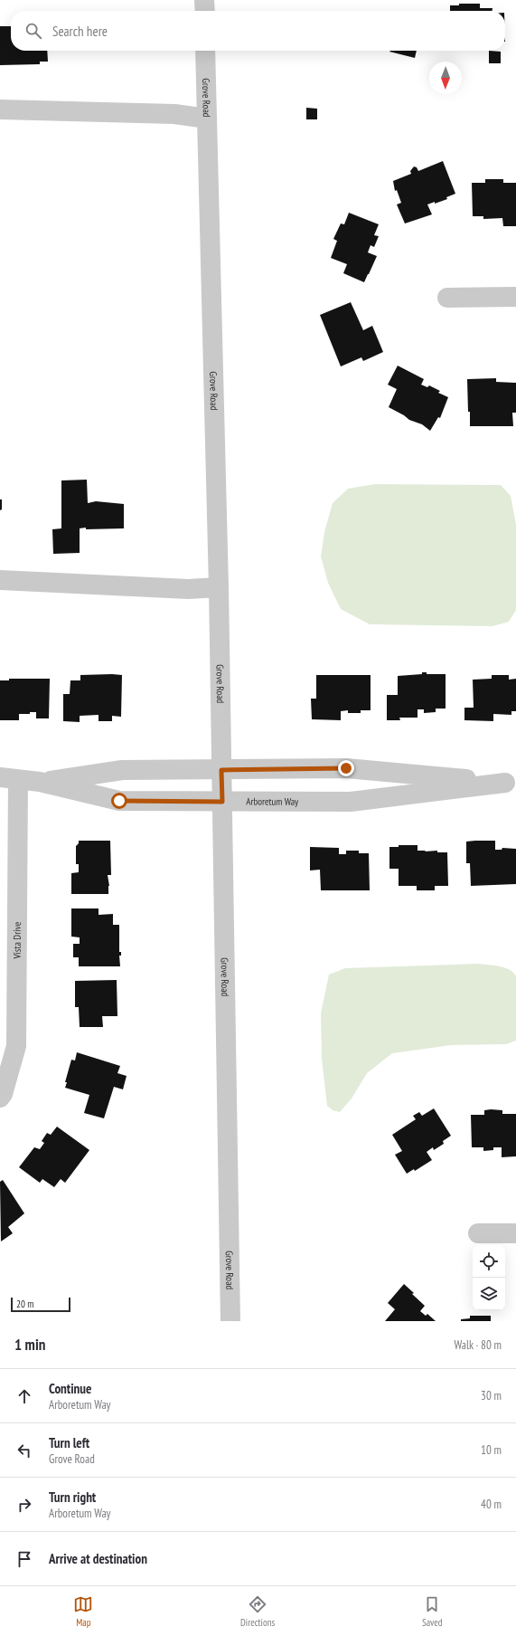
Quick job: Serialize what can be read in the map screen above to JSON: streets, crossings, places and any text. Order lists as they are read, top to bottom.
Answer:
{
  "streets": {
    "street": ["Grove Road", "Arboretum Way", "Vista Drive"]
  },
  "crossings": [
    ["Grove Road", "Arboretum Way"],
    ["Arboretum Way", "Vista Drive"]
  ],
  "scale_bar": "20 m",
  "north": "bottom",
  "page": {
    "search": "Search here",
    "scale": "20 m",
    "heading": ["1 min", "Walk · 80 m"],
    "list": [
      ["Continue", "Arboretum Way", "30 m"],
      ["Turn left", "Grove Road", "10 m"],
      ["Turn right", "Arboretum Way", "40 m"],
      "Arrive at destination"
    ],
    "nav": ["Map", "Directions", "Saved"]
  }
}
